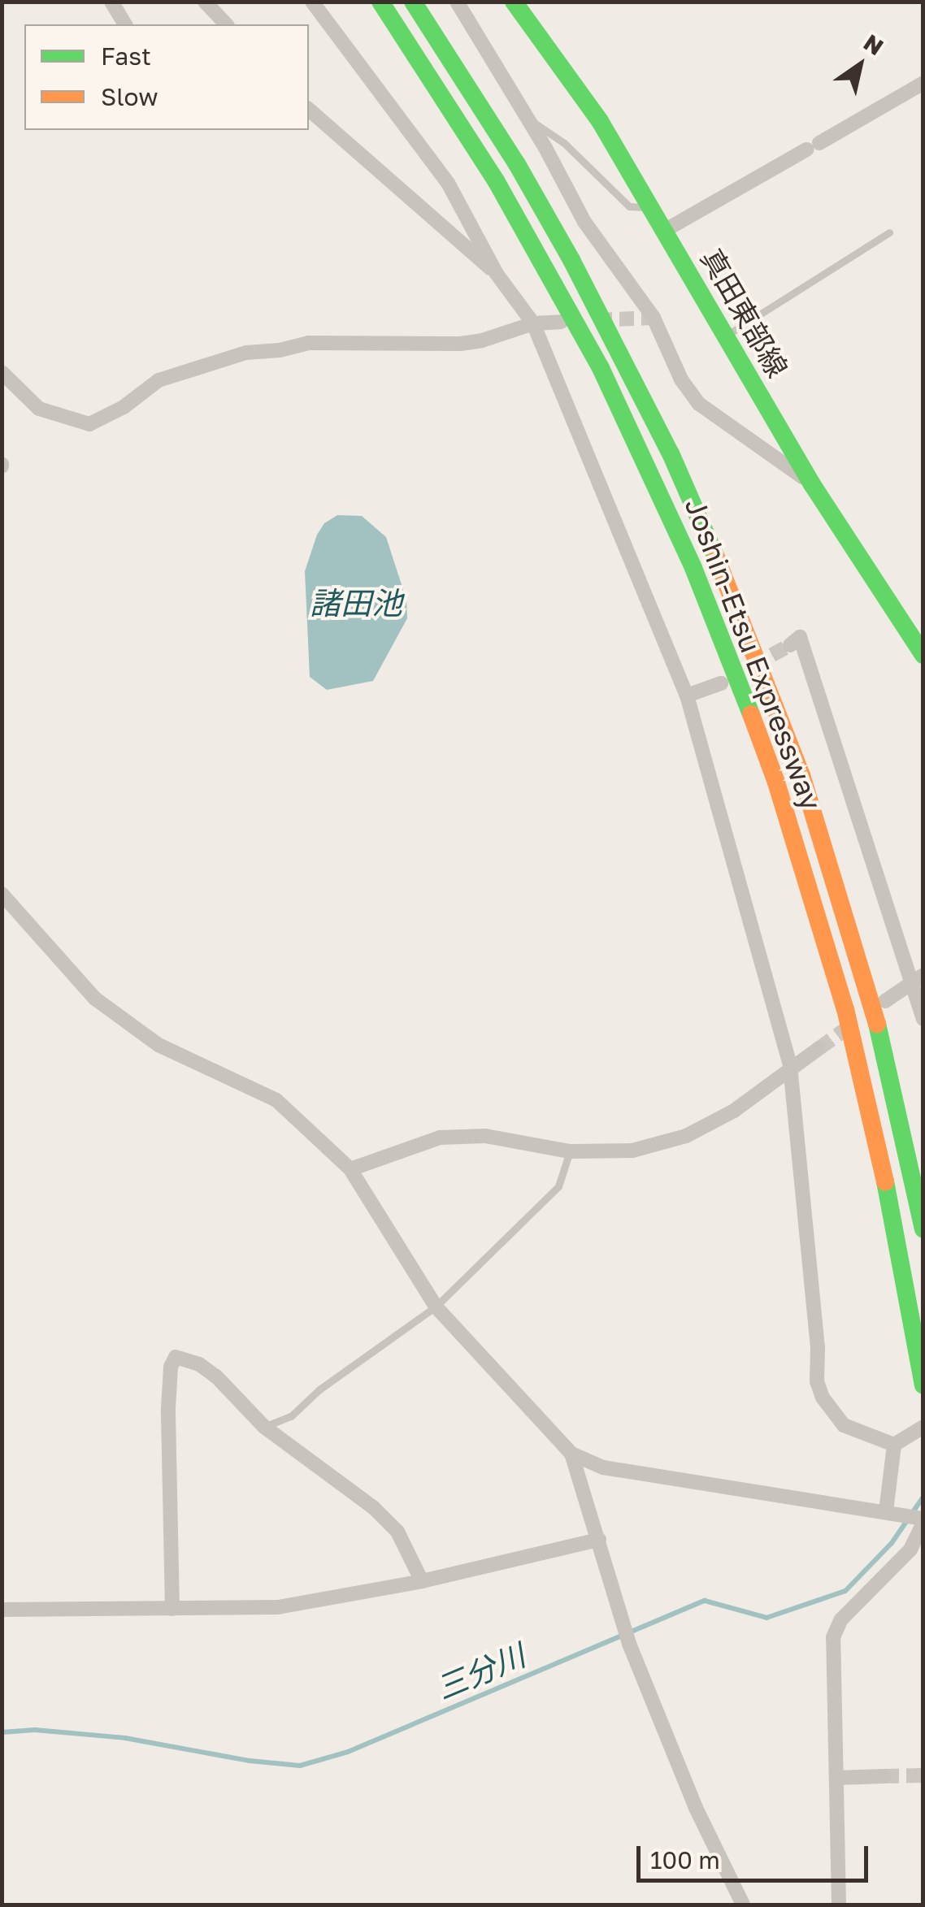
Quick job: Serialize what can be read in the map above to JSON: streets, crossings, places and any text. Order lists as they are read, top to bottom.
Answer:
{
  "streets": {
    "main road": ["真田東部線", "Joshin-Etsu Expressway"]
  },
  "water": ["諸田池", "三分川"],
  "legend": ["Fast", "Slow"],
  "scale_bar": "100 m",
  "north": "top right"
}
